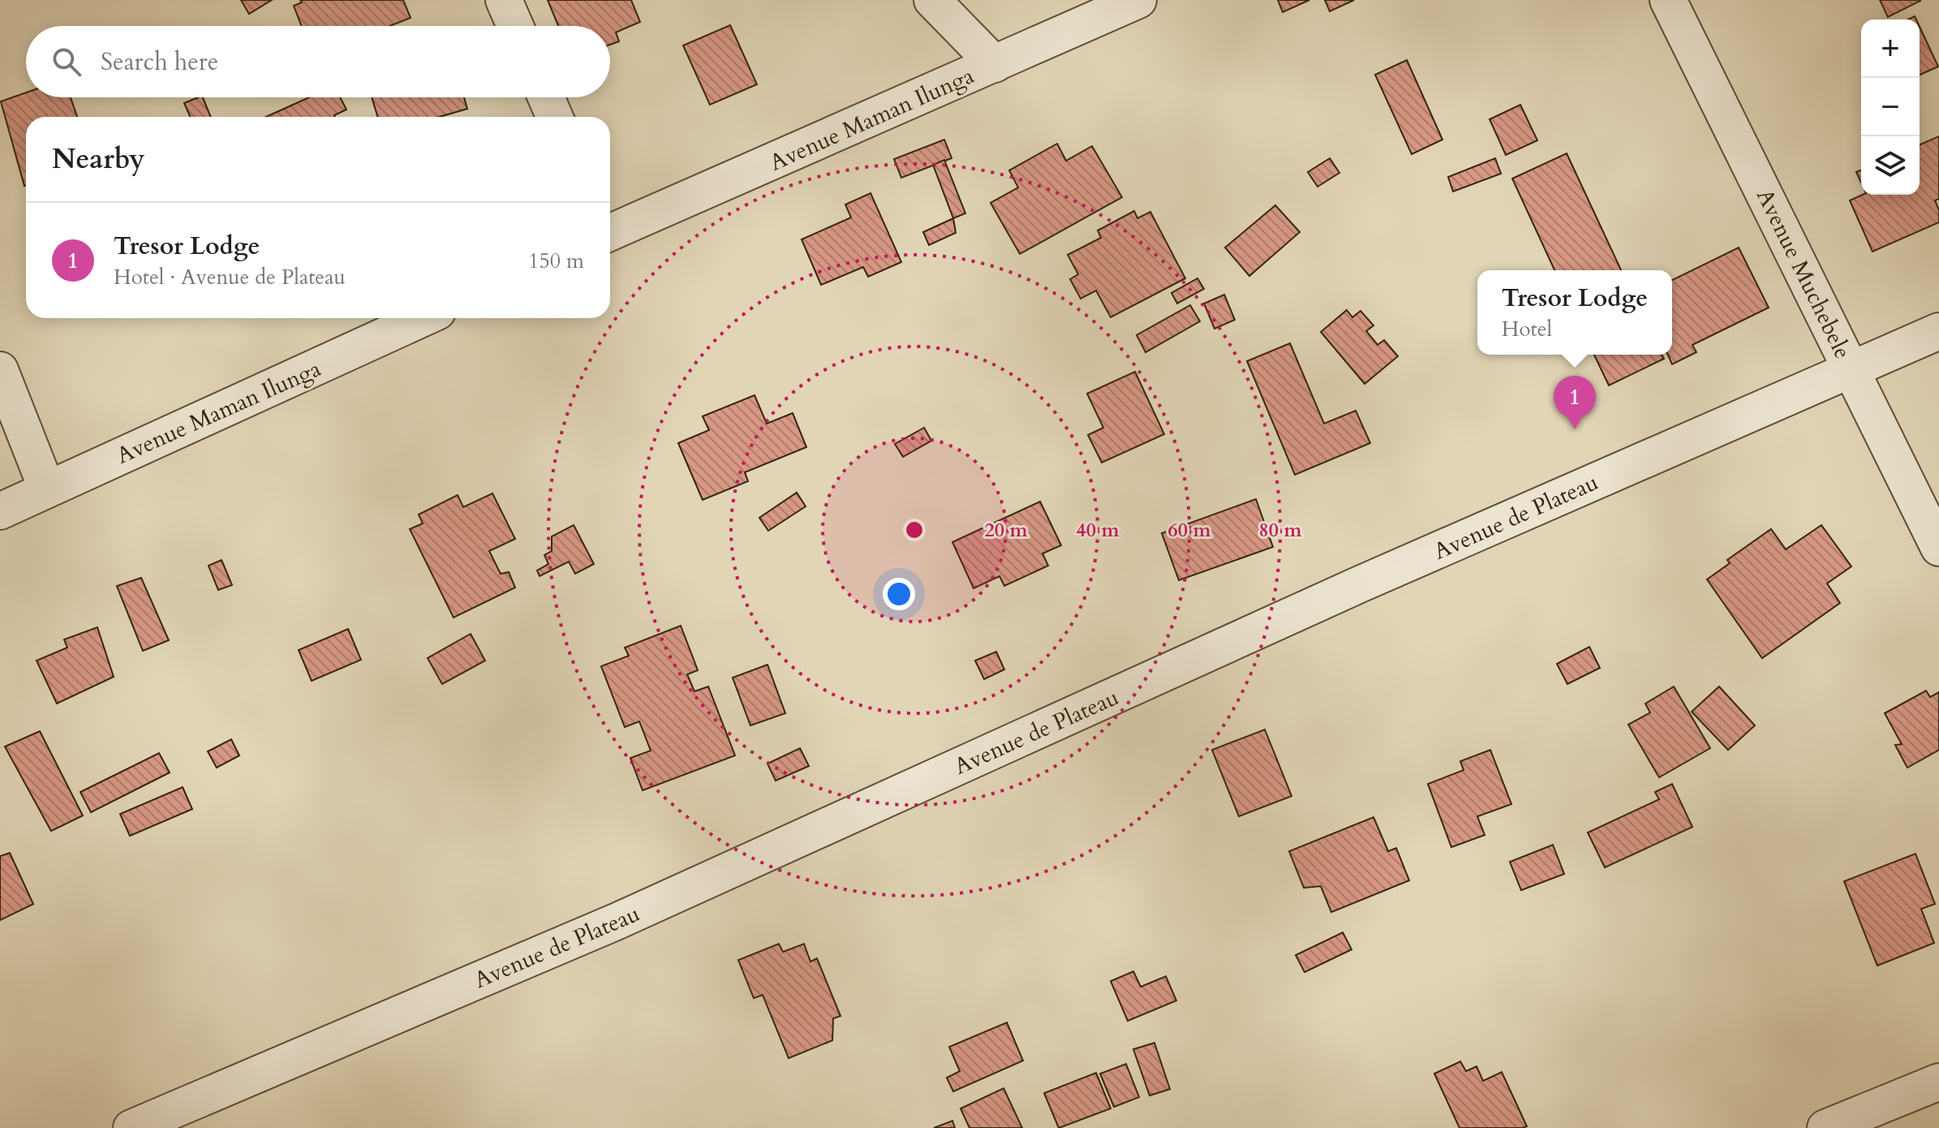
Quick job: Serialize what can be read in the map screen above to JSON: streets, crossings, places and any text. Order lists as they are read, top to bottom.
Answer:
{
  "streets": {
    "street": ["Avenue Maman Ilunga", "Avenue Muchebele", "Avenue de Plateau"]
  },
  "crossings": [
    ["Avenue Muchebele", "Avenue de Plateau"]
  ],
  "page": {
    "map_buttons": ["+", "−"],
    "search": "Search here",
    "heading": "Nearby",
    "list": [
      {
        "mark": "1",
        "name": "Tresor Lodge",
        "note": "Hotel · Avenue de Plateau",
        "value": "150 m"
      }
    ],
    "popup": ["Tresor Lodge", "Hotel"],
    "pins": "1"
  },
  "rings": [
    "20 m",
    "40 m",
    "60 m",
    "80 m"
  ]
}
